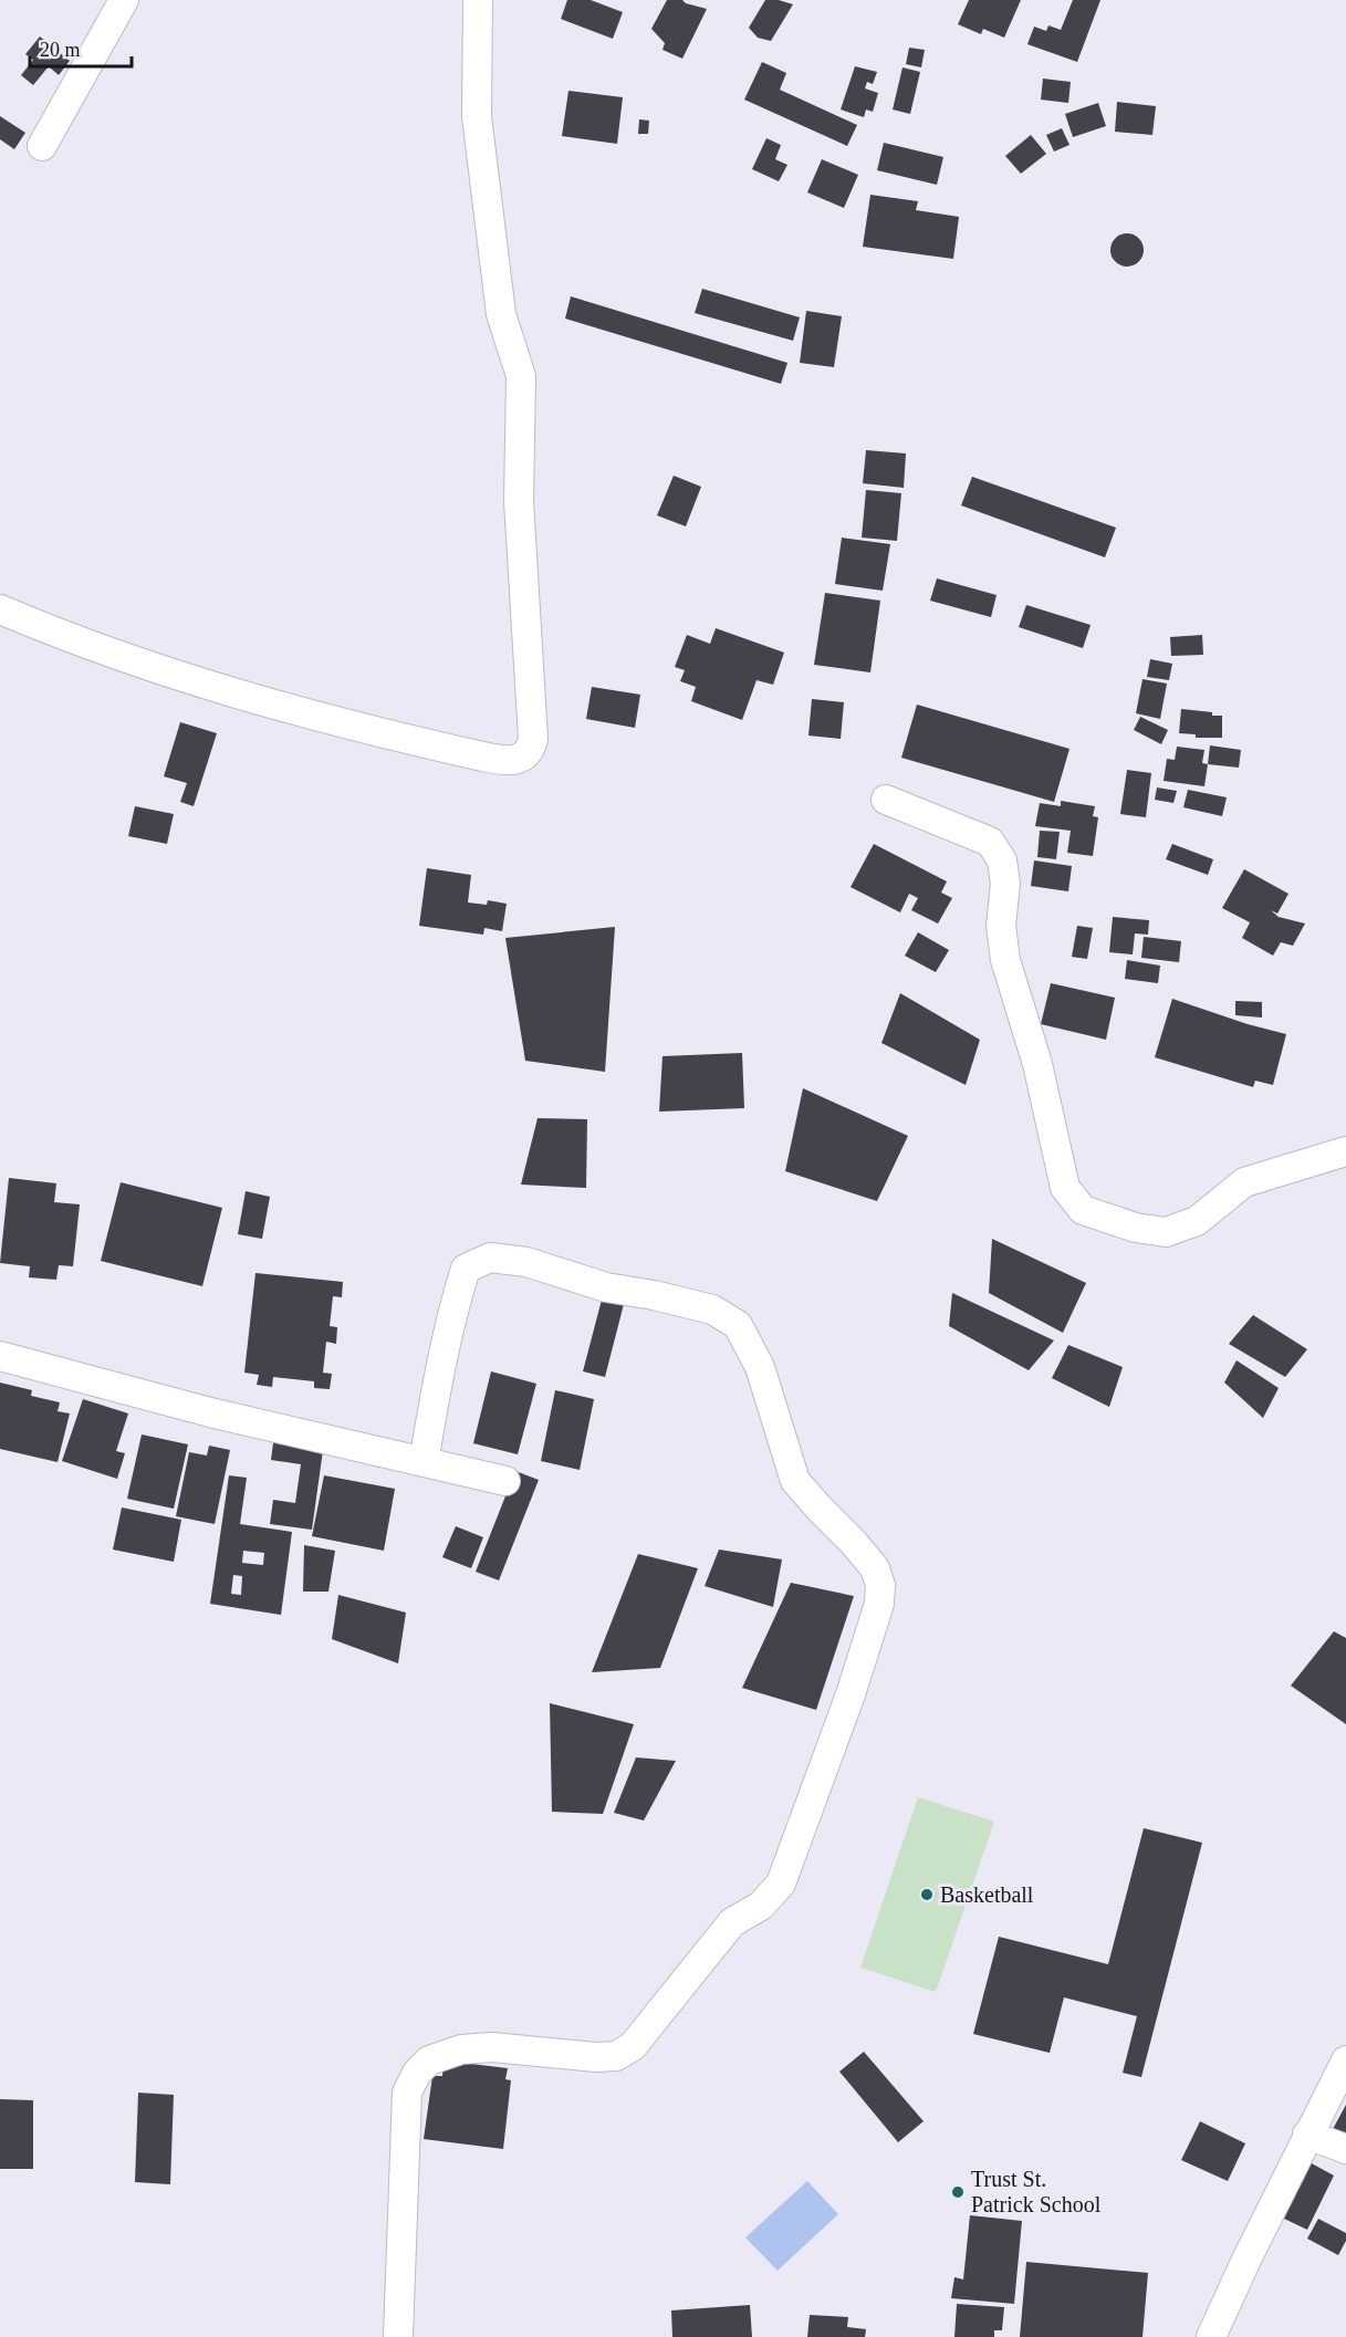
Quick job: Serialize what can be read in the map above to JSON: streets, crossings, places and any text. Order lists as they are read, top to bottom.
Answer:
{
  "places": ["Basketball", "Trust St. Patrick School"],
  "scale_bar": "20 m"
}
